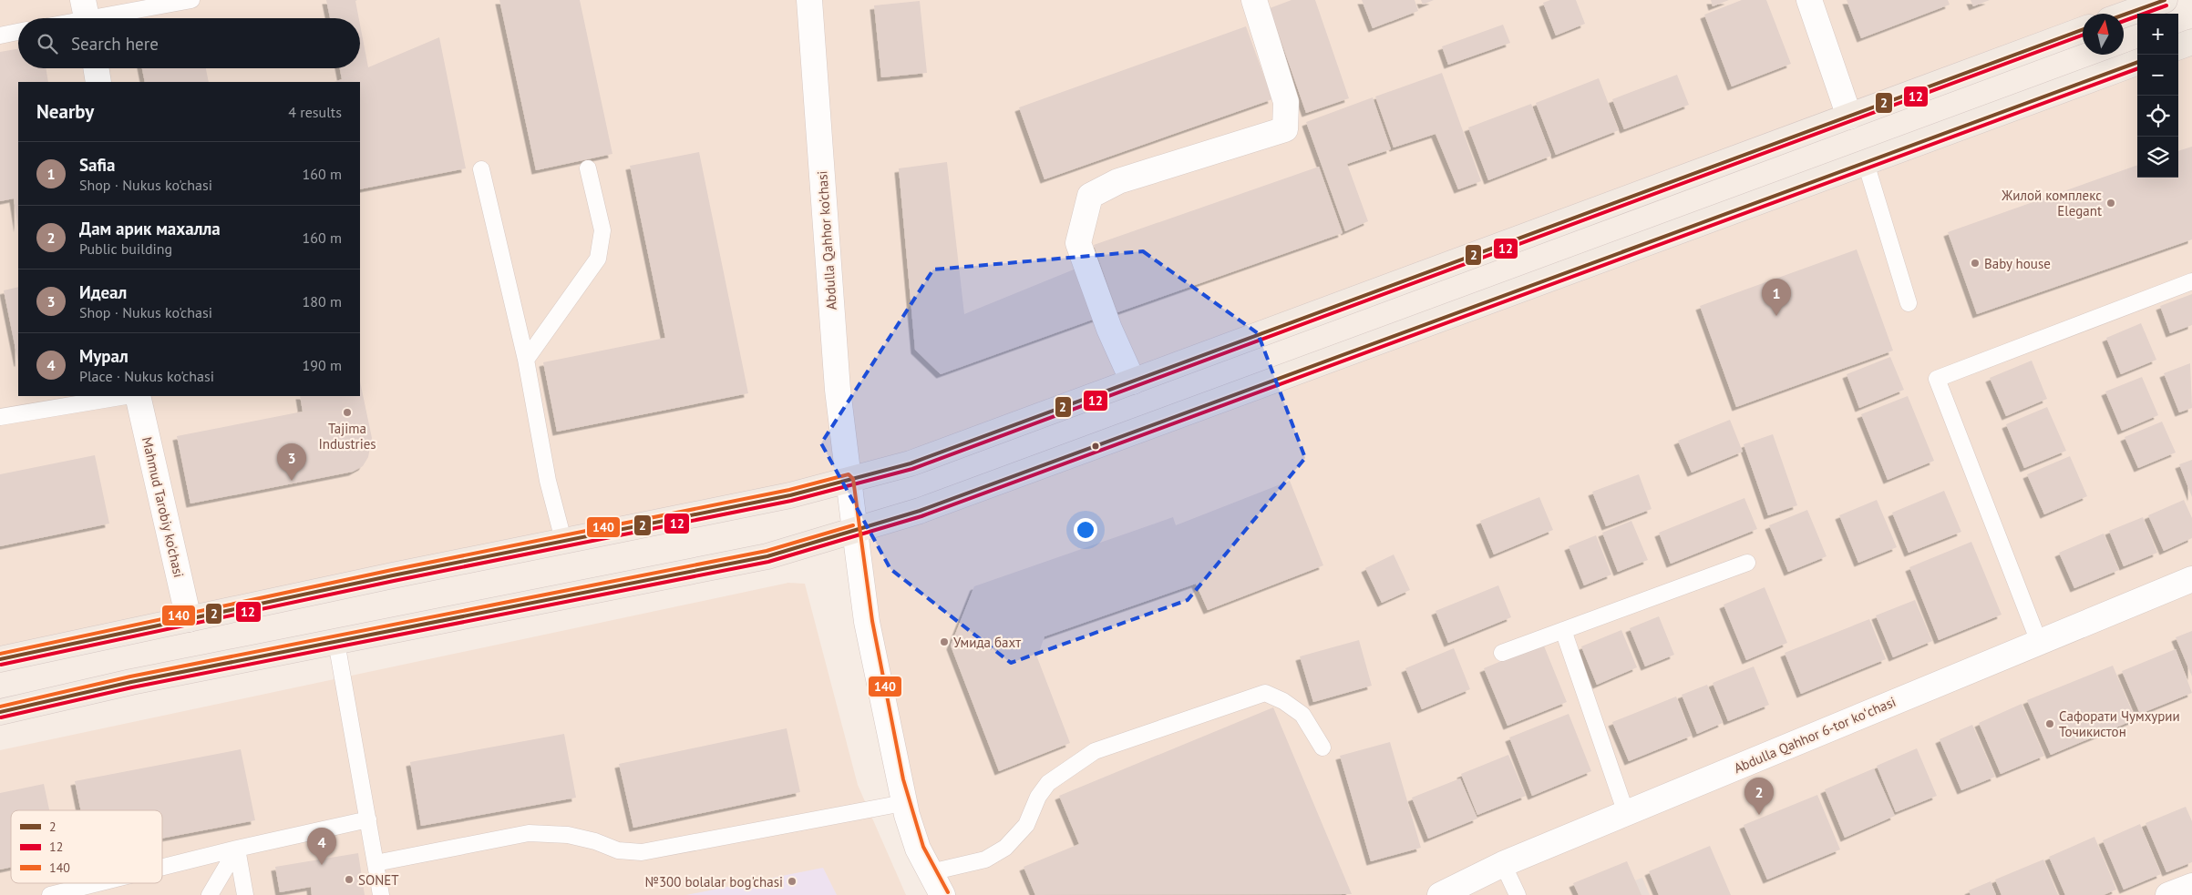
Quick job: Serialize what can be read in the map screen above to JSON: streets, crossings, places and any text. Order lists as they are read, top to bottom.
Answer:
{
  "streets": {
    "street": ["Abdulla Qahhor ko'chasi", "Mahmud Tarobiy ko'chasi", "Abdulla Qahhor 6-tor koʻchasi"]
  },
  "places": [
    "Жилой комплекс Elegant",
    "Baby house",
    "Tajima Industries",
    "Умида бахт",
    "Сафорати Чумхурии Точикистон",
    "SONET",
    "№300 bolalar bog'chasi"
  ],
  "lines": ["transit line 2", "transit line 12", "transit line 140"],
  "legend": ["2", "12", "140"],
  "north": "top",
  "page": {
    "map_buttons": ["+", "−"],
    "search": "Search here",
    "heading": ["Nearby", "4 results"],
    "list": [
      {
        "mark": "1",
        "name": "Safia",
        "note": "Shop · Nukus ko'chasi",
        "value": "160 m"
      },
      {
        "mark": "2",
        "name": "Дам арик махалла",
        "note": "Public building",
        "value": "160 m"
      },
      {
        "mark": "3",
        "name": "Идеал",
        "note": "Shop · Nukus ko'chasi",
        "value": "180 m"
      },
      {
        "mark": "4",
        "name": "Мурал",
        "note": "Place · Nukus ko'chasi",
        "value": "190 m"
      }
    ],
    "pins": [
      "1",
      "3",
      "2",
      "4"
    ]
  }
}
